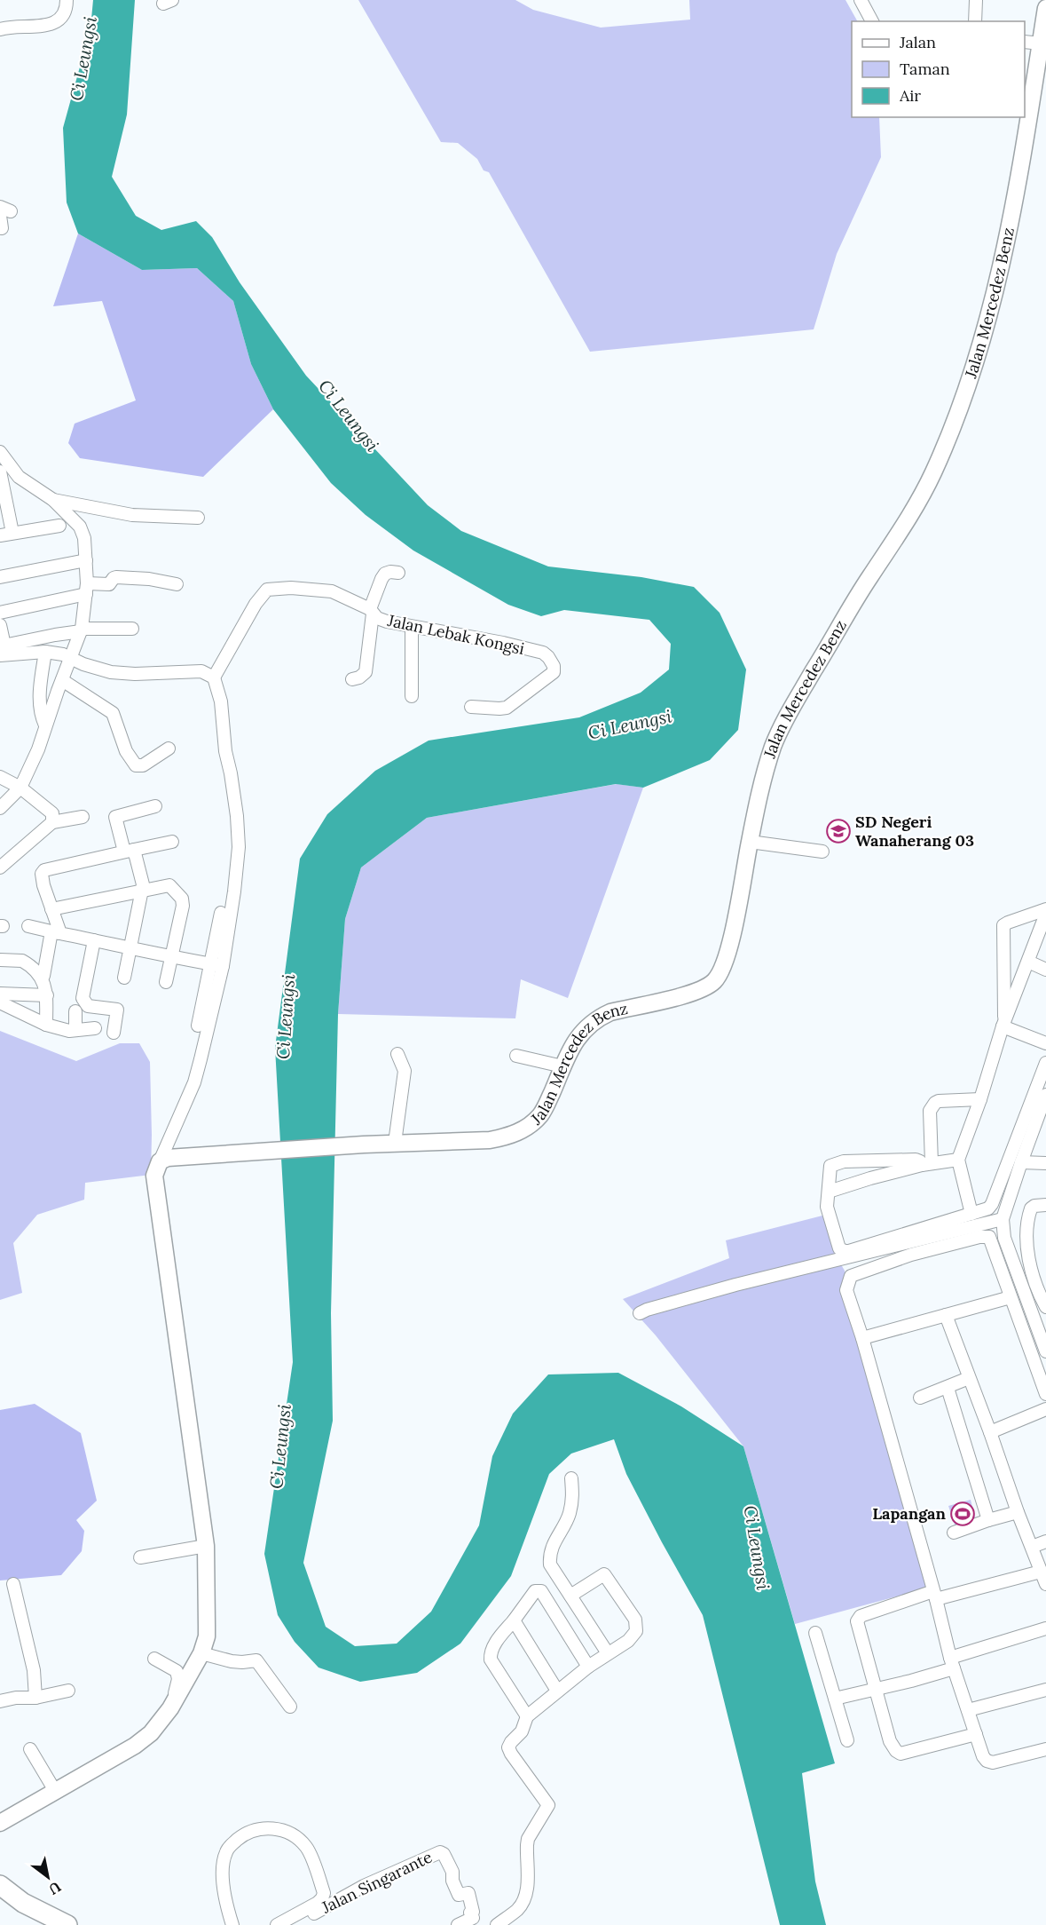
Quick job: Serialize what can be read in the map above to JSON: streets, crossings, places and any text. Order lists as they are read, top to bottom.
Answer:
{
  "streets": {
    "main road": ["Jalan Mercedez Benz"],
    "street": ["Jalan Lebak Kongsi", "Jalan Singarante"]
  },
  "water": ["Ci Leungsi"],
  "places": {
    "school or university": ["SD Negeri Wanaherang 03"],
    "sports": ["Lapangan"]
  },
  "legend": ["Jalan", "Taman", "Air"],
  "north": "bottom right"
}
